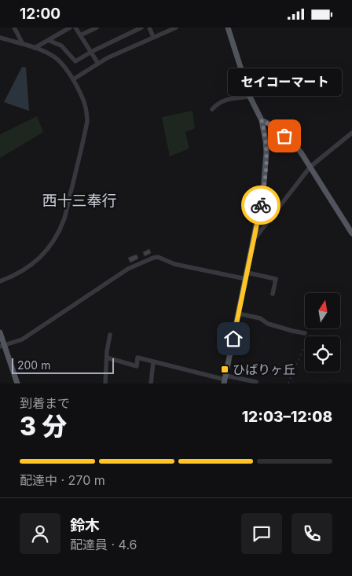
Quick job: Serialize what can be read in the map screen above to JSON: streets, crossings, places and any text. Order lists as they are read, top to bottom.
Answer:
{
  "districts": ["西十三奉行"],
  "places": {
    "other": ["セイコーマート"],
    "transit": ["ひばりヶ丘"]
  },
  "scale_bar": "200 m",
  "north": "top",
  "page": {
    "status": "12:00",
    "bubble": "セイコーマート",
    "scale": "200 m",
    "heading": ["3 分", "到着まで", "12:03–12:08"],
    "panel": ["鈴木", "配達員 · 4.6"],
    "bar": "配達中 · 270 m"
  }
}
